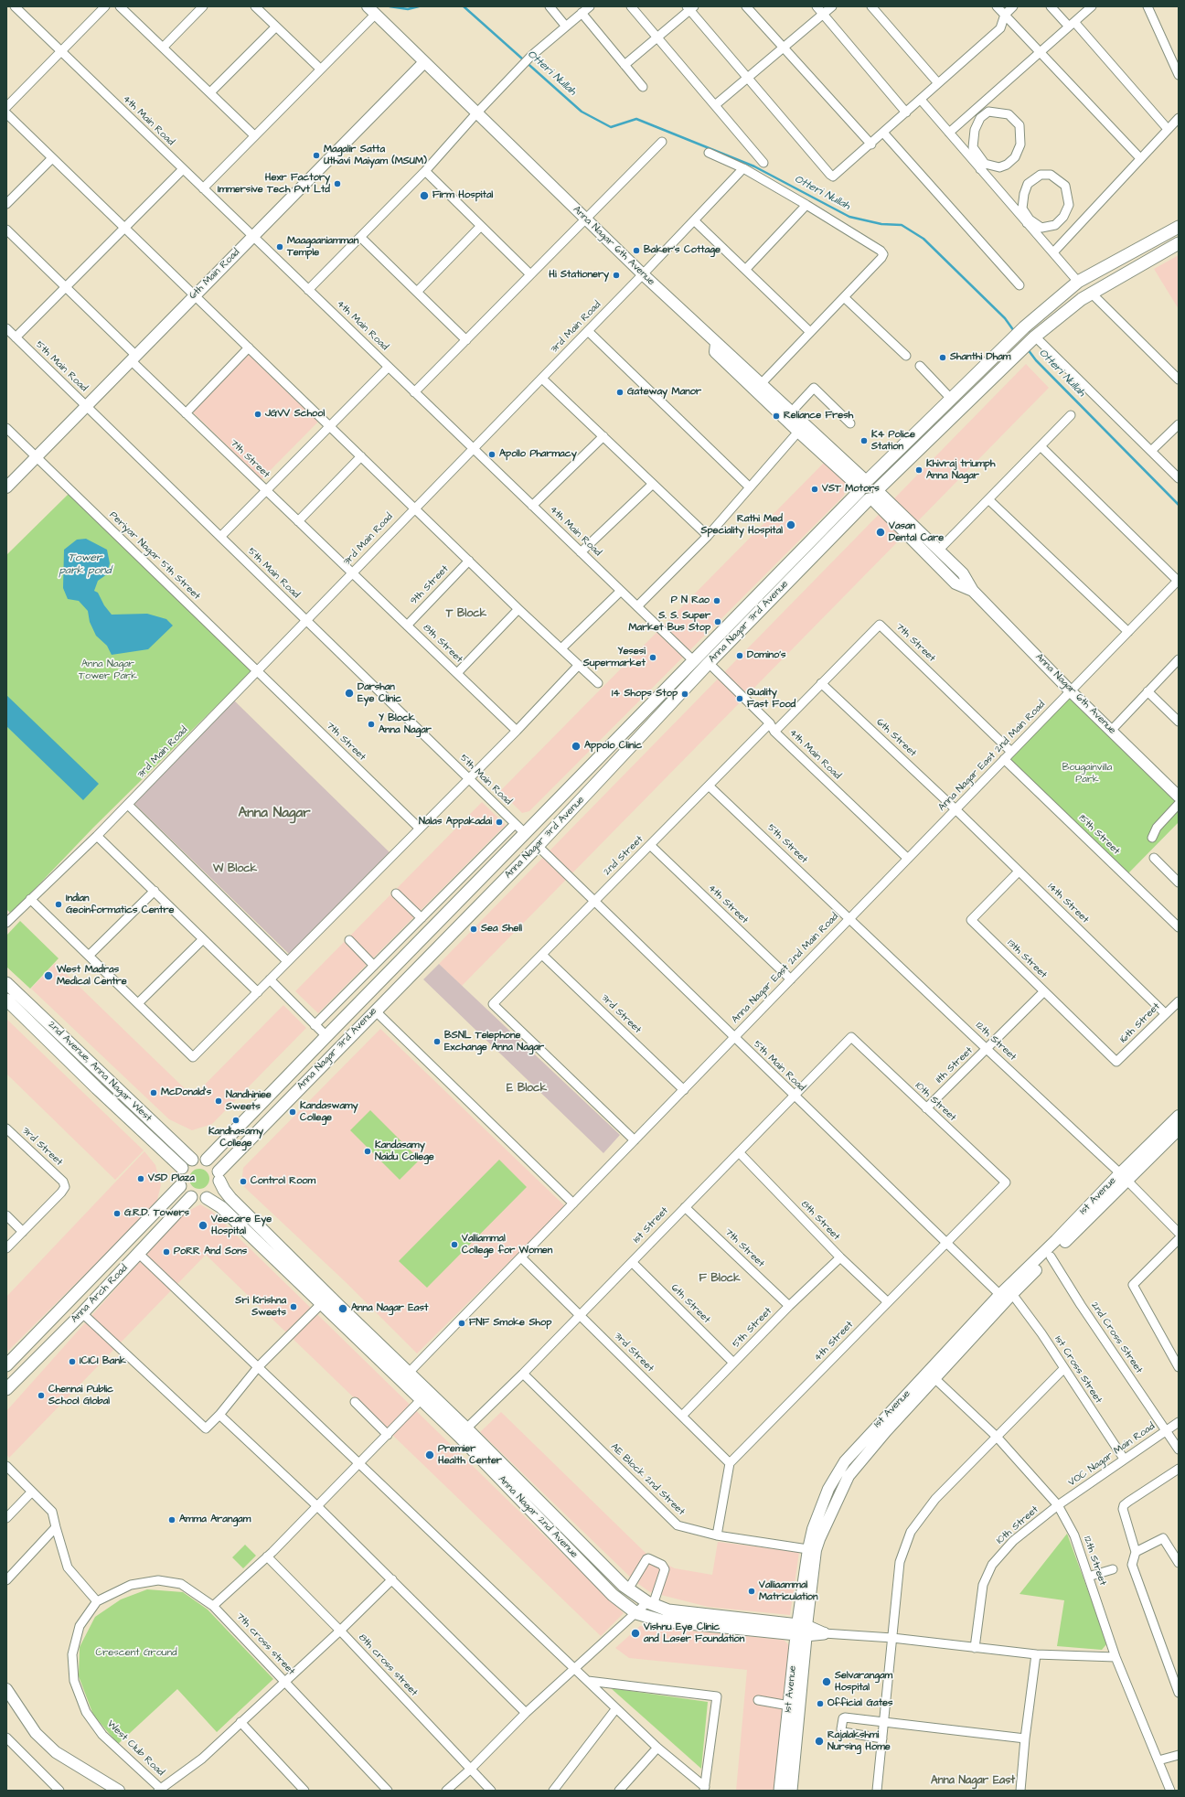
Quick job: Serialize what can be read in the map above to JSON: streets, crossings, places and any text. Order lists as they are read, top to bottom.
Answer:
{
  "streets": {
    "main road": [
      "Anna Nagar 3rd Avenue",
      "2nd Avenue, Anna Nagar West",
      "1st Avenue",
      "Anna Arch Road",
      "Anna Nagar 2nd Avenue"
    ],
    "street": [
      "4th Main Road",
      "Anna Nagar 6th Avenue",
      "6th Main Road",
      "3rd Main Road",
      "5th Main Road",
      "7th Street",
      "Periyar Nagar 5th Street",
      "9th Street",
      "8th Street",
      "6th Street",
      "Anna Nagar East 2nd Main Road",
      "15th Street",
      "5th Street",
      "2nd Street",
      "14th Street",
      "4th Street",
      "13th Street",
      "3rd Street",
      "16th Street",
      "12th Street",
      "11th Street",
      "10th Street",
      "1st Street",
      "2nd Cross Street",
      "1st Cross Street",
      "VOC Nagar Main Road",
      "AE Block 2nd Street",
      "7th cross street",
      "8th cross street",
      "West Club Road"
    ]
  },
  "crossings": [
    ["4th Main Road", "6th Main Road"],
    ["4th Main Road", "3rd Main Road"],
    ["4th Main Road", "7th Street"],
    ["4th Main Road", "Anna Nagar 3rd Avenue"],
    ["4th Main Road", "Anna Nagar East 2nd Main Road"],
    ["4th Main Road", "2nd Street"],
    ["Anna Nagar 6th Avenue", "6th Main Road"],
    ["Anna Nagar 6th Avenue", "3rd Main Road"],
    ["Anna Nagar 6th Avenue", "Anna Nagar 3rd Avenue"],
    ["Anna Nagar 6th Avenue", "Anna Nagar East 2nd Main Road"],
    ["6th Main Road", "5th Main Road"],
    ["6th Main Road", "7th Street"],
    ["6th Main Road", "Periyar Nagar 5th Street"],
    ["3rd Main Road", "5th Main Road"],
    ["3rd Main Road", "7th Street"],
    ["3rd Main Road", "Periyar Nagar 5th Street"],
    ["3rd Main Road", "8th Street"],
    ["5th Main Road", "Anna Nagar 3rd Avenue"],
    ["5th Main Road", "Anna Nagar East 2nd Main Road"],
    ["5th Main Road", "2nd Street"],
    ["5th Main Road", "4th Street"],
    ["5th Main Road", "1st Avenue"],
    ["5th Main Road", "1st Street"],
    ["5th Main Road", "1st Cross Street"],
    ["7th Street", "Periyar Nagar 5th Street"],
    ["7th Street", "8th Street"],
    ["7th Street", "6th Street"],
    ["7th Street", "Anna Nagar East 2nd Main Road"],
    ["7th Street", "5th Street"],
    ["7th Street", "1st Street"],
    ["9th Street", "8th Street"],
    ["Anna Nagar 3rd Avenue", "2nd Avenue, Anna Nagar West"],
    ["Anna Nagar 3rd Avenue", "Anna Arch Road"],
    ["Anna Nagar 3rd Avenue", "Anna Nagar 2nd Avenue"],
    ["8th Street", "5th Street"],
    ["8th Street", "4th Street"],
    ["8th Street", "1st Street"],
    ["6th Street", "Anna Nagar East 2nd Main Road"],
    ["6th Street", "5th Street"],
    ["6th Street", "14th Street"],
    ["6th Street", "1st Street"],
    ["Anna Nagar East 2nd Main Road", "15th Street"],
    ["Anna Nagar East 2nd Main Road", "5th Street"],
    ["Anna Nagar East 2nd Main Road", "2nd Street"],
    ["Anna Nagar East 2nd Main Road", "14th Street"],
    ["Anna Nagar East 2nd Main Road", "4th Street"],
    ["Anna Nagar East 2nd Main Road", "3rd Street"],
    ["Anna Nagar East 2nd Main Road", "12th Street"],
    ["Anna Nagar East 2nd Main Road", "Anna Nagar 2nd Avenue"],
    ["5th Street", "2nd Street"],
    ["5th Street", "3rd Street"],
    ["5th Street", "12th Street"],
    ["2nd Street", "4th Street"],
    ["2nd Street", "3rd Street"],
    ["14th Street", "13th Street"],
    ["14th Street", "16th Street"],
    ["4th Street", "3rd Street"],
    ["4th Street", "10th Street"],
    ["13th Street", "16th Street"],
    ["13th Street", "11th Street"],
    ["3rd Street", "1st Street"],
    ["12th Street", "11th Street"],
    ["12th Street", "10th Street"],
    ["12th Street", "1st Avenue"],
    ["12th Street", "VOC Nagar Main Road"],
    ["11th Street", "10th Street"],
    ["2nd Avenue, Anna Nagar West", "Anna Arch Road"],
    ["2nd Avenue, Anna Nagar West", "Anna Nagar 2nd Avenue"],
    ["10th Street", "1st Street"],
    ["10th Street", "VOC Nagar Main Road"],
    ["1st Avenue", "2nd Cross Street"],
    ["1st Avenue", "1st Cross Street"],
    ["1st Avenue", "AE Block 2nd Street"],
    ["1st Avenue", "Anna Nagar 2nd Avenue"],
    ["1st Street", "AE Block 2nd Street"],
    ["1st Street", "Anna Nagar 2nd Avenue"],
    ["Anna Arch Road", "Anna Nagar 2nd Avenue"],
    ["2nd Cross Street", "VOC Nagar Main Road"],
    ["1st Cross Street", "VOC Nagar Main Road"],
    ["7th cross street", "West Club Road"]
  ],
  "districts": [
    "T Block",
    "Anna Nagar",
    "W Block",
    "E Block",
    "F Block",
    "Anna Nagar East"
  ],
  "water": ["Otteri Nullah", "Tower park pond"],
  "parks": ["Anna Nagar Tower Park", "Bougainvilla Park", "Crescent Ground"],
  "places": [
    "Magalir Satta Uthavi Maiyam (MSUM)",
    "Hexr Factory Immersive Tech Pvt Ltd",
    "Firm Hospital",
    "Maagaaniamman Temple",
    "Baker's Cottage",
    "Hi Stationery",
    "Shanthi Dham",
    "Gateway Manor",
    "JGVV School",
    "Reliance Fresh",
    "K4 Police Station",
    "Apollo Pharmacy",
    "Khivraj triumph Anna Nagar",
    "VST Motors",
    "Rathi Med Speciality Hospital",
    "Vasan Dental Care",
    "P N Rao",
    "S. S. Super Market Bus Stop",
    "Domino's",
    "Yesesi Supermarket",
    "Darshan Eye Clinic",
    "14 Shops Stop",
    "Quality Fast Food",
    "Y Block Anna Nagar",
    "Appolo Clinic",
    "Nalas Appakadai",
    "Indian Geoinformatics Centre",
    "Sea Shell",
    "West Madras Medical Centre",
    "BSNL Telephone Exchange Anna Nagar",
    "McDonald's",
    "Nandhiniee Sweets",
    "Kandaswamy College",
    "Kandhasamy College",
    "Kandasamy Naidu College",
    "VSD Plaza",
    "Control Room",
    "G.R.D. Towers",
    "Veecare Eye Hospital",
    "Valliammal College for Women",
    "PoRR And Sons",
    "Sri Krishna Sweets",
    "Anna Nagar East",
    "FNF Smoke Shop",
    "ICICI Bank",
    "Chennai Public School Global",
    "Premier Health Center",
    "Amma Arangam",
    "Valliaammal Matriculation",
    "Vishnu Eye Clinic and Laser Foundation",
    "Selvarangam Hospital",
    "Official Gates",
    "Rajalakshmi Nursing Home"
  ]
}
